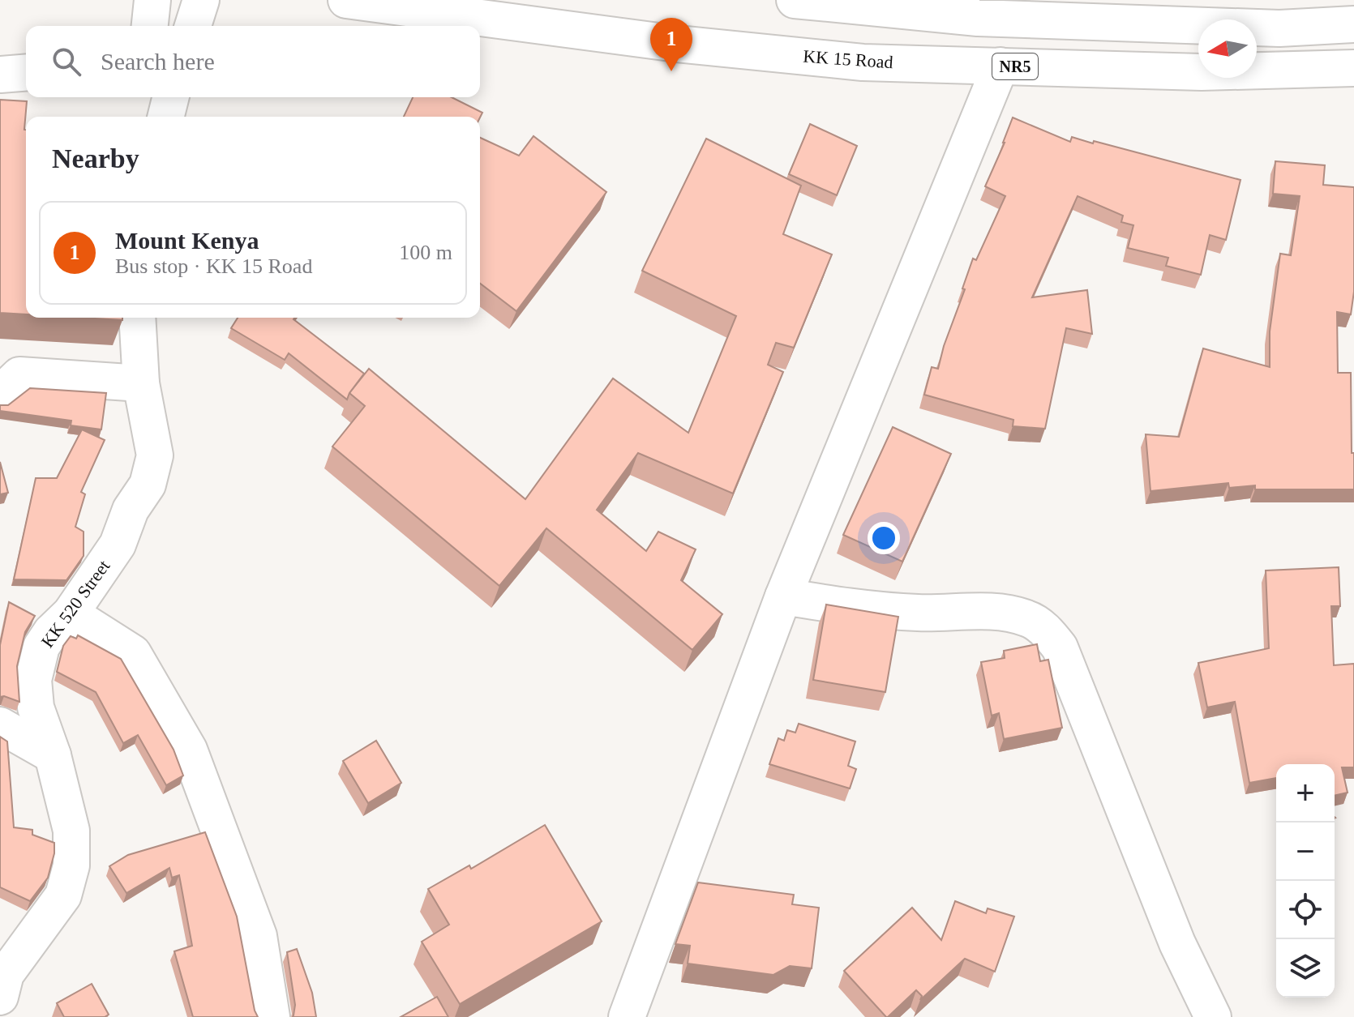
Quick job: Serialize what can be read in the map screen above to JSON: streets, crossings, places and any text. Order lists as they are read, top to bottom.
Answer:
{
  "streets": {
    "main road": ["KK 15 Road", "NR5", "KK 520 Street"]
  },
  "north": "left",
  "page": {
    "pins": "1",
    "search": "Search here",
    "heading": "Nearby",
    "list": [
      {
        "mark": "1",
        "name": "Mount Kenya",
        "note": "Bus stop · KK 15 Road",
        "value": "100 m"
      }
    ],
    "map_buttons": ["+", "−"]
  }
}
